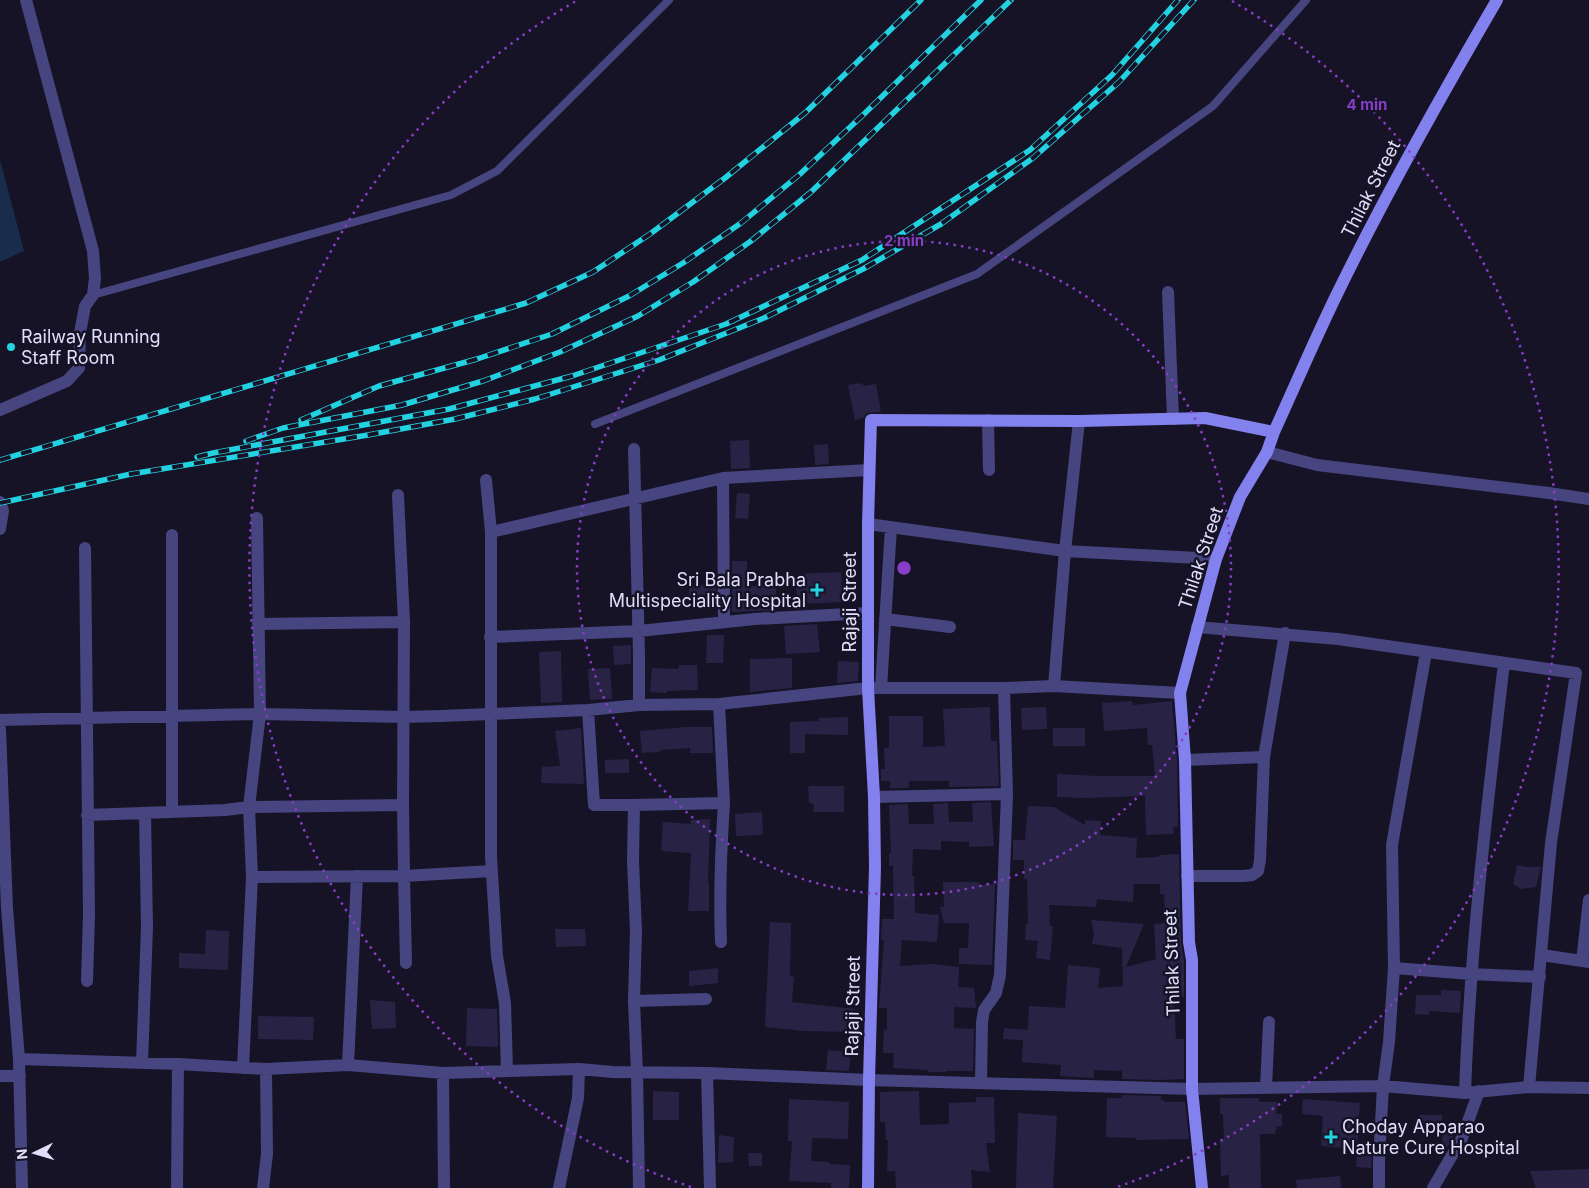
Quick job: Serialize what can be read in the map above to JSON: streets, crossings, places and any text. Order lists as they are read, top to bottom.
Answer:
{
  "streets": {
    "street": ["Thilak Street", "Rajaji Street"]
  },
  "crossings": [
    ["Thilak Street", "Rajaji Street"]
  ],
  "places": {
    "other": ["Railway Running Staff Room"],
    "health": ["Sri Bala Prabha Multispeciality Hospital", "Choday Apparao Nature Cure Hospital"]
  },
  "north": "left",
  "rings": ["4 min", "2 min"]
}
